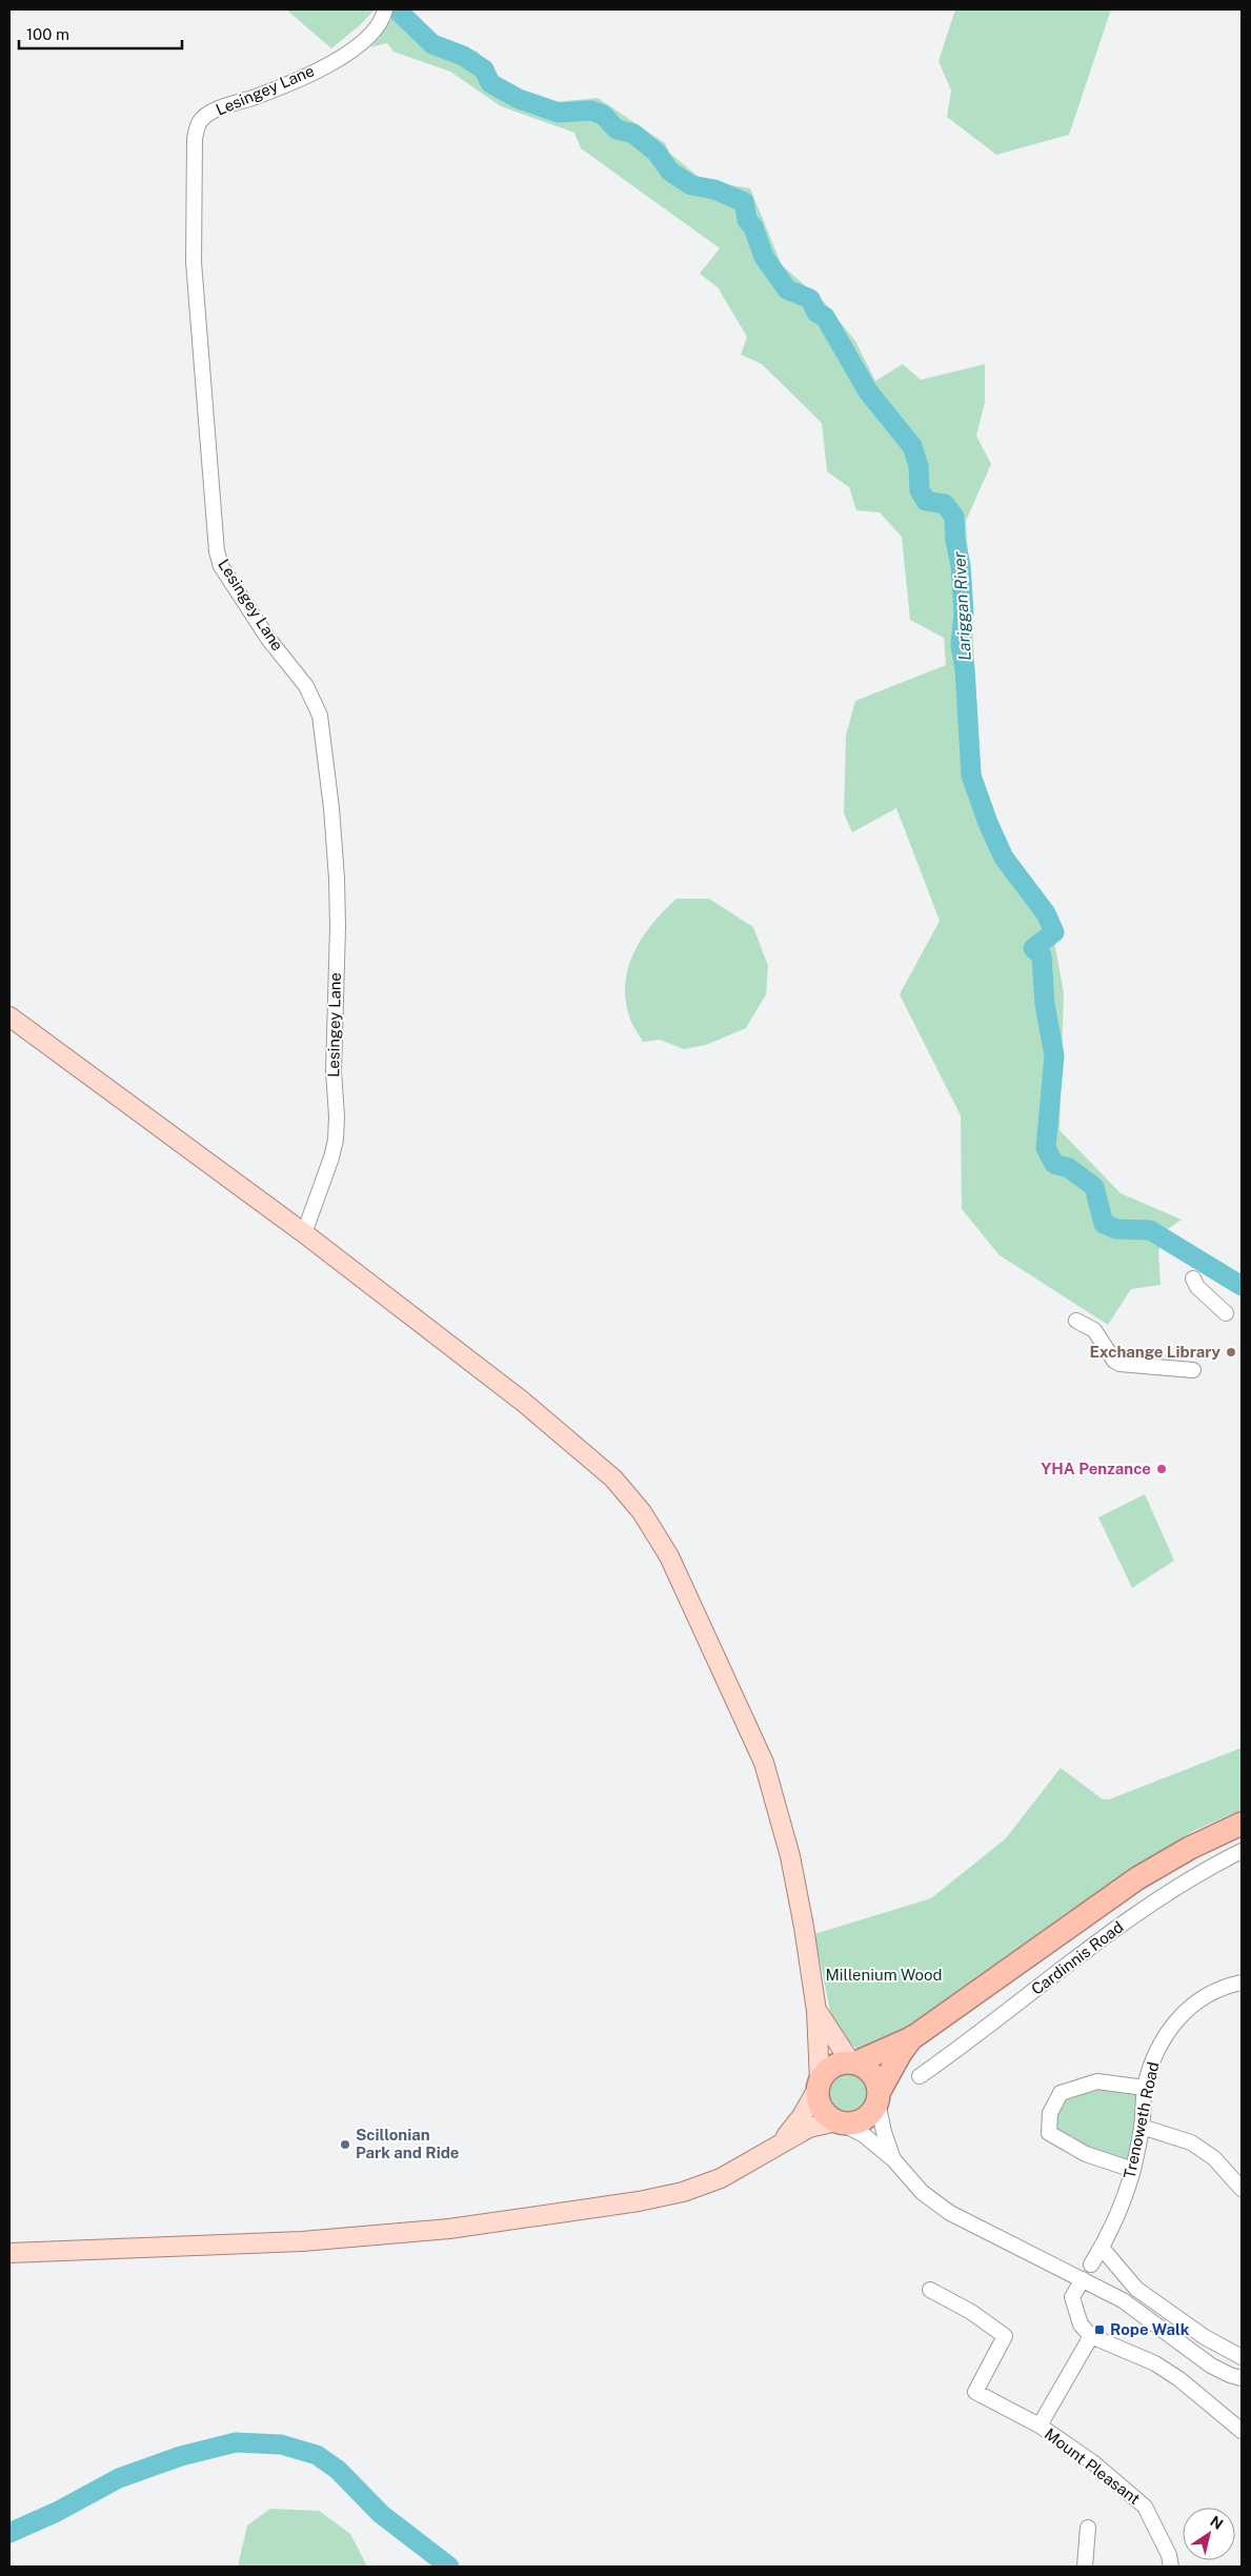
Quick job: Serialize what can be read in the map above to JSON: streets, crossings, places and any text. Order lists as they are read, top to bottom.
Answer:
{
  "streets": {
    "street": [
      "Lesingey Lane",
      "Cardinnis Road",
      "Trenoweth Road",
      "Mount Pleasant"
    ]
  },
  "water": ["Lariggan River"],
  "parks": ["Millenium Wood"],
  "places": {
    "other": ["Exchange Library", "YHA Penzance", "Scillonian Park and Ride"],
    "transit": ["Rope Walk"]
  },
  "scale_bar": "100 m",
  "north": "top right"
}
